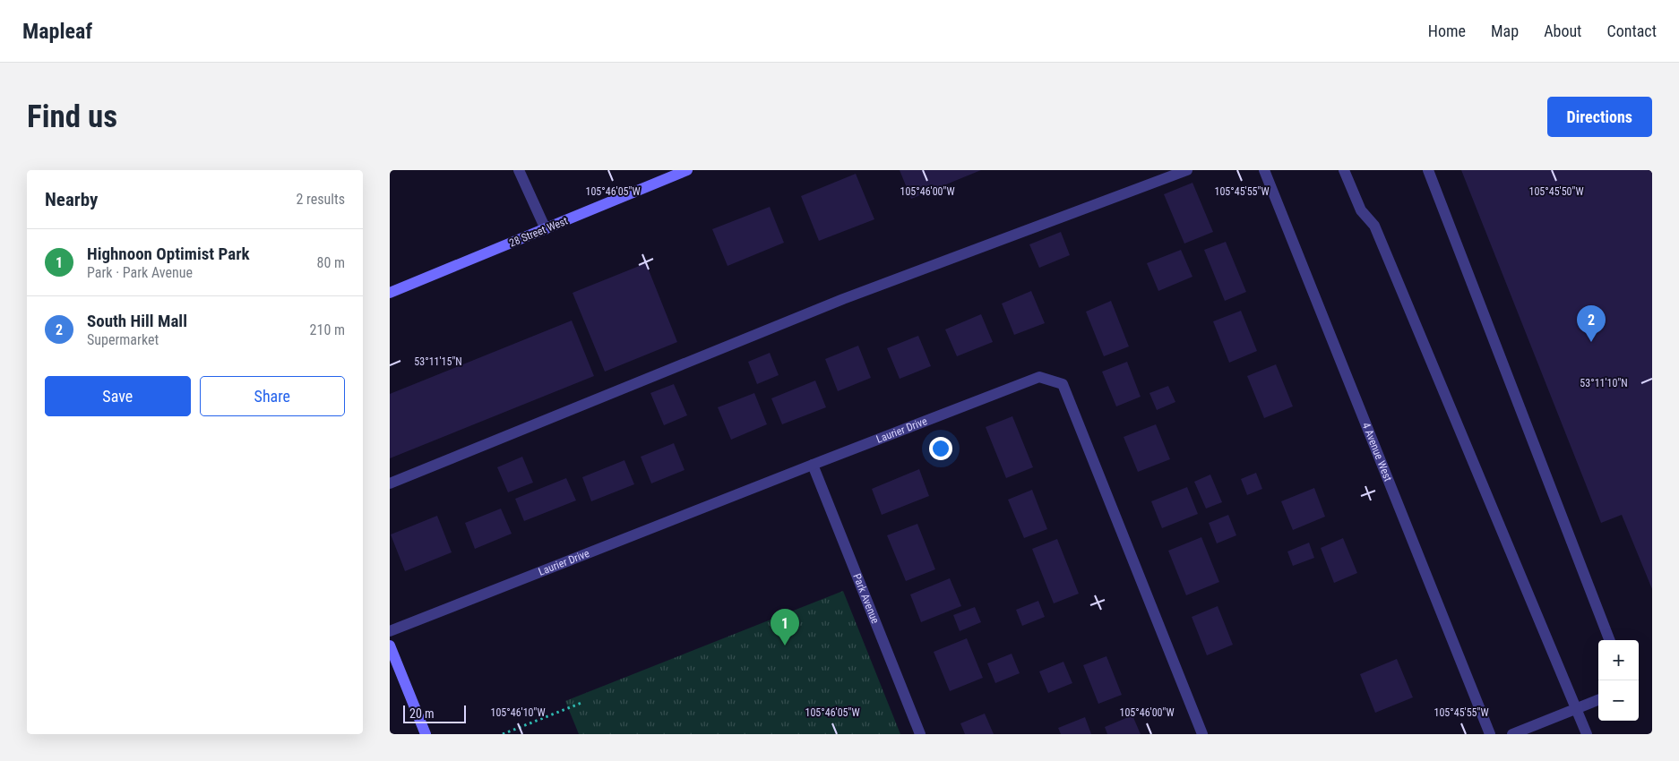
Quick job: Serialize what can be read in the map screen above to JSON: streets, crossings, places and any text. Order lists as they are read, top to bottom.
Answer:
{
  "streets": {
    "main road": ["28 Street West"],
    "street": ["Laurier Drive", "4 Avenue West", "Park Avenue"]
  },
  "crossings": [
    ["Laurier Drive", "Park Avenue"]
  ],
  "scale_bar": "20 m",
  "page": {
    "header": "Mapleaf",
    "nav": [
      "Home",
      "Map",
      "About",
      "Contact"
    ],
    "buttons": [
      "Directions",
      ["Save", "Share"]
    ],
    "title": "Find us",
    "heading": ["Nearby", "2 results"],
    "list": [
      {
        "mark": "1",
        "name": "Highnoon Optimist Park",
        "note": "Park · Park Avenue",
        "value": "80 m"
      },
      {
        "mark": "2",
        "name": "South Hill Mall",
        "note": "Supermarket",
        "value": "210 m"
      }
    ],
    "pins": ["2", "1"],
    "map_buttons": ["+", "−"],
    "scale": "20 m"
  },
  "coordinates": [
    "105°46'05\"W",
    "105°46'00\"W",
    "105°45'55\"W",
    "105°45'50\"W",
    "53°11'15\"N",
    "53°11'10\"N",
    "105°46'10\"W"
  ]
}
